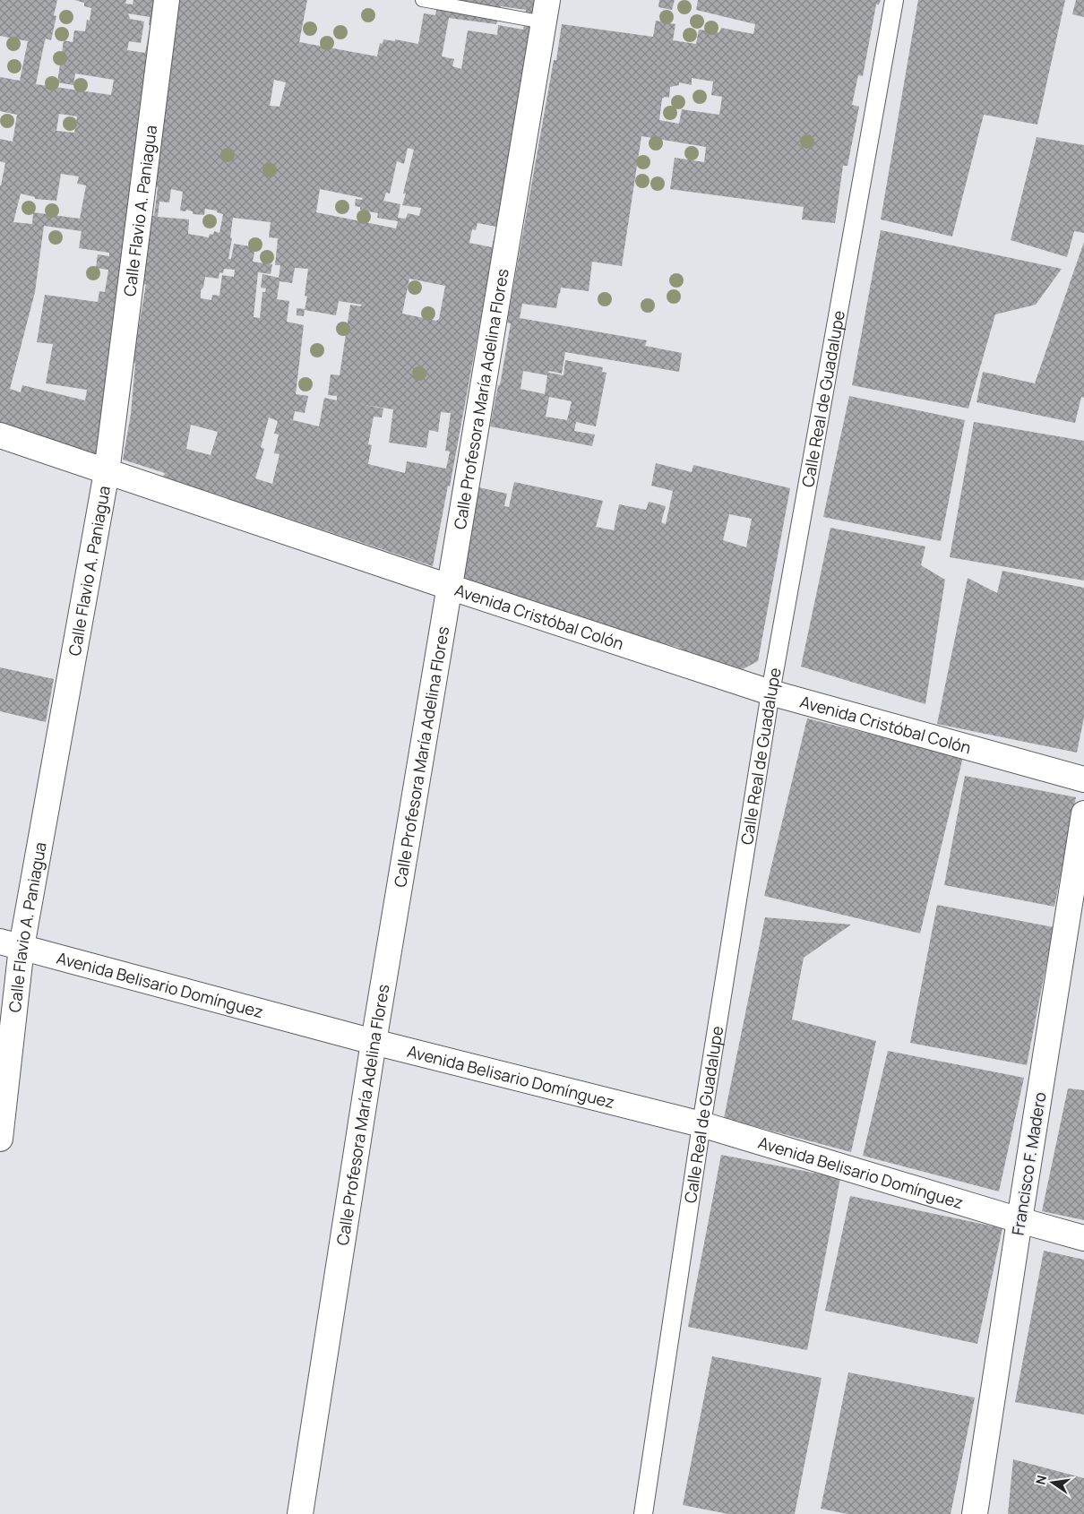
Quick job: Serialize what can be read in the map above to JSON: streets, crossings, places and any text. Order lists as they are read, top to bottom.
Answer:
{
  "streets": {
    "street": [
      "Calle Flavio A. Paniagua",
      "Calle Profesora María Adelina Flores",
      "Calle Real de Guadalupe",
      "Avenida Cristóbal Colón",
      "Avenida Belisario Domínguez",
      "Francisco F. Madero"
    ]
  },
  "crossings": [
    ["Calle Flavio A. Paniagua", "Avenida Cristóbal Colón"],
    ["Calle Flavio A. Paniagua", "Avenida Belisario Domínguez"],
    ["Calle Profesora María Adelina Flores", "Avenida Cristóbal Colón"],
    ["Calle Profesora María Adelina Flores", "Avenida Belisario Domínguez"],
    ["Calle Real de Guadalupe", "Avenida Cristóbal Colón"],
    ["Calle Real de Guadalupe", "Avenida Belisario Domínguez"],
    ["Avenida Belisario Domínguez", "Francisco F. Madero"]
  ],
  "north": "left"
}
